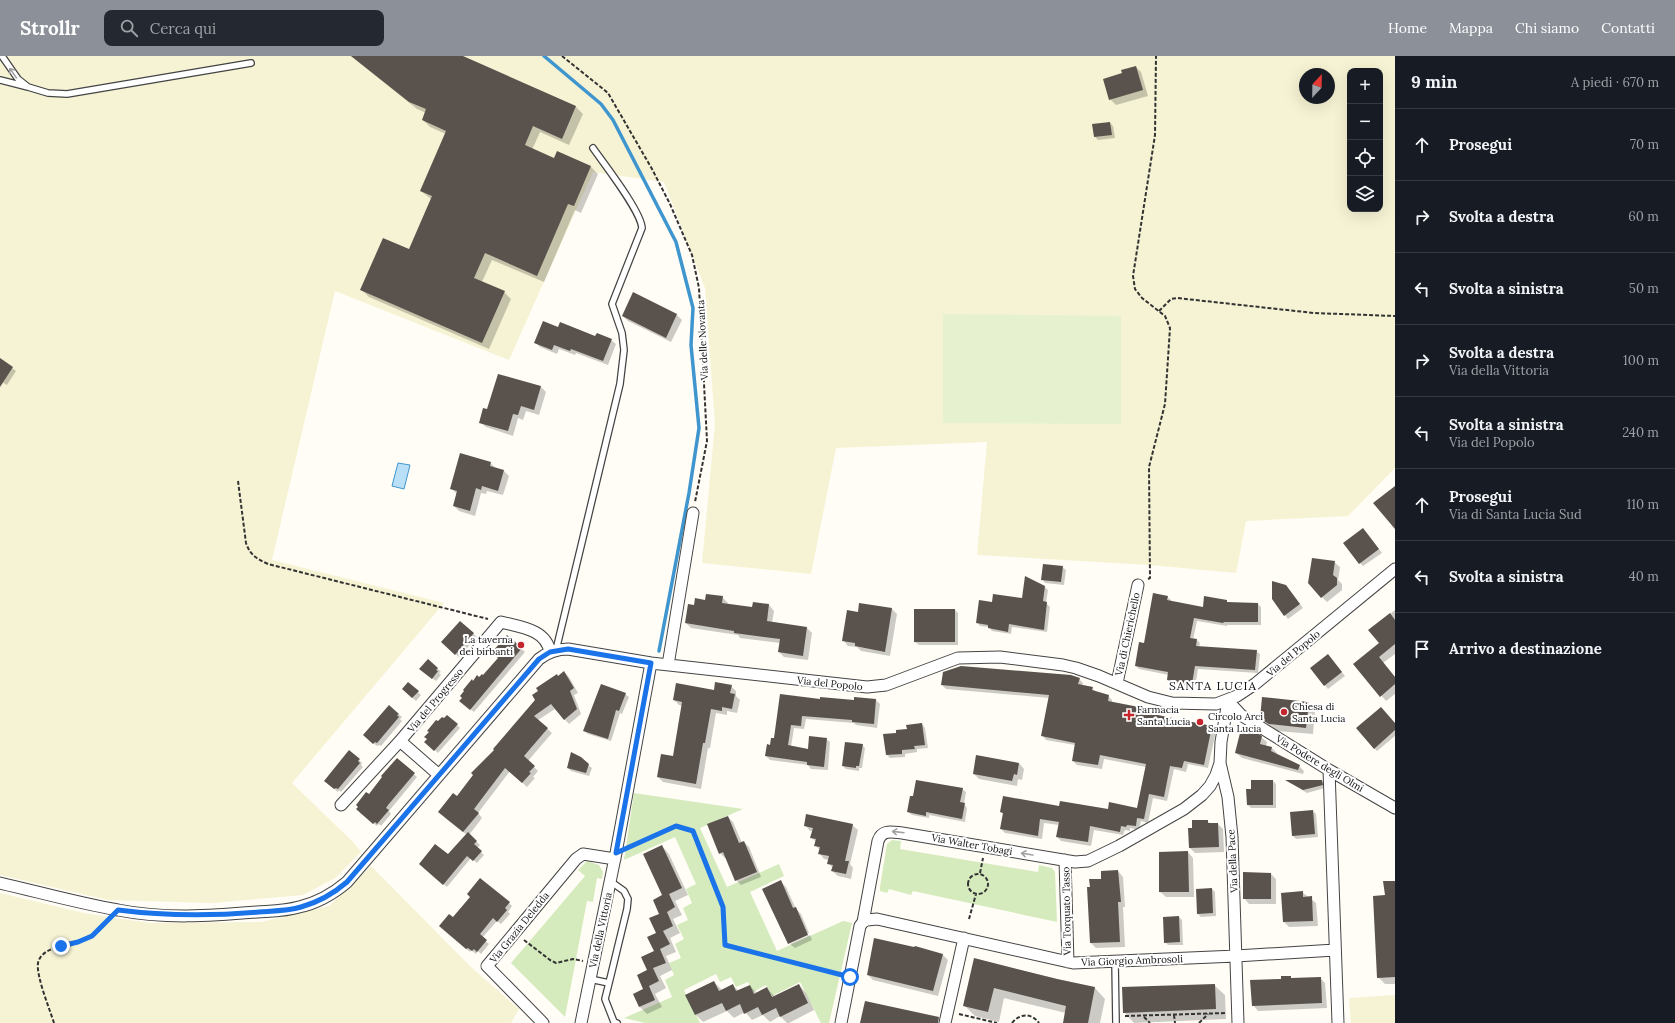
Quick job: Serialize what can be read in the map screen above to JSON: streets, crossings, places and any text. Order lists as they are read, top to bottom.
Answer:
{
  "streets": {
    "street": [
      "Via di Chierichello",
      "Via del Popolo",
      "Via del Progresso",
      "Via Podere degli Olmi",
      "Via Walter Tobagi",
      "Via della Pace",
      "Via Torquato Tasso",
      "Via Grazia Deledda",
      "Via della Vittoria",
      "Via Giorgio Ambrosoli"
    ],
    "path": ["Via delle Novanta"]
  },
  "crossings": [
    ["Via di Chierichello", "Via del Popolo"],
    ["Via del Popolo", "Via Podere degli Olmi"],
    ["Via del Popolo", "Via della Pace"],
    ["Via del Popolo", "Via della Vittoria"],
    ["Via Podere degli Olmi", "Via della Pace"],
    ["Via Walter Tobagi", "Via della Pace"],
    ["Via Walter Tobagi", "Via Torquato Tasso"],
    ["Via Walter Tobagi", "Via Giorgio Ambrosoli"],
    ["Via della Pace", "Via Giorgio Ambrosoli"],
    ["Via Torquato Tasso", "Via Giorgio Ambrosoli"],
    ["Via Grazia Deledda", "Via della Vittoria"]
  ],
  "districts": ["SANTA LUCIA"],
  "places": {
    "other": ["La taverna dei birbanti", "Chiesa di Santa Lucia", "Circolo Arci Santa Lucia"],
    "health": ["Farmacia Santa Lucia"]
  },
  "north": "top",
  "page": {
    "header": "Strollr",
    "search": "Cerca qui",
    "nav": [
      "Home",
      "Mappa",
      "Chi siamo",
      "Contatti"
    ],
    "heading": ["9 min", "A piedi · 670 m"],
    "map_buttons": ["+", "−"],
    "list": [
      ["Prosegui", "70 m"],
      ["Svolta a destra", "60 m"],
      ["Svolta a sinistra", "50 m"],
      ["Svolta a destra", "Via della Vittoria", "100 m"],
      ["Svolta a sinistra", "Via del Popolo", "240 m"],
      ["Prosegui", "Via di Santa Lucia Sud", "110 m"],
      ["Svolta a sinistra", "40 m"],
      "Arrivo a destinazione"
    ]
  }
}
